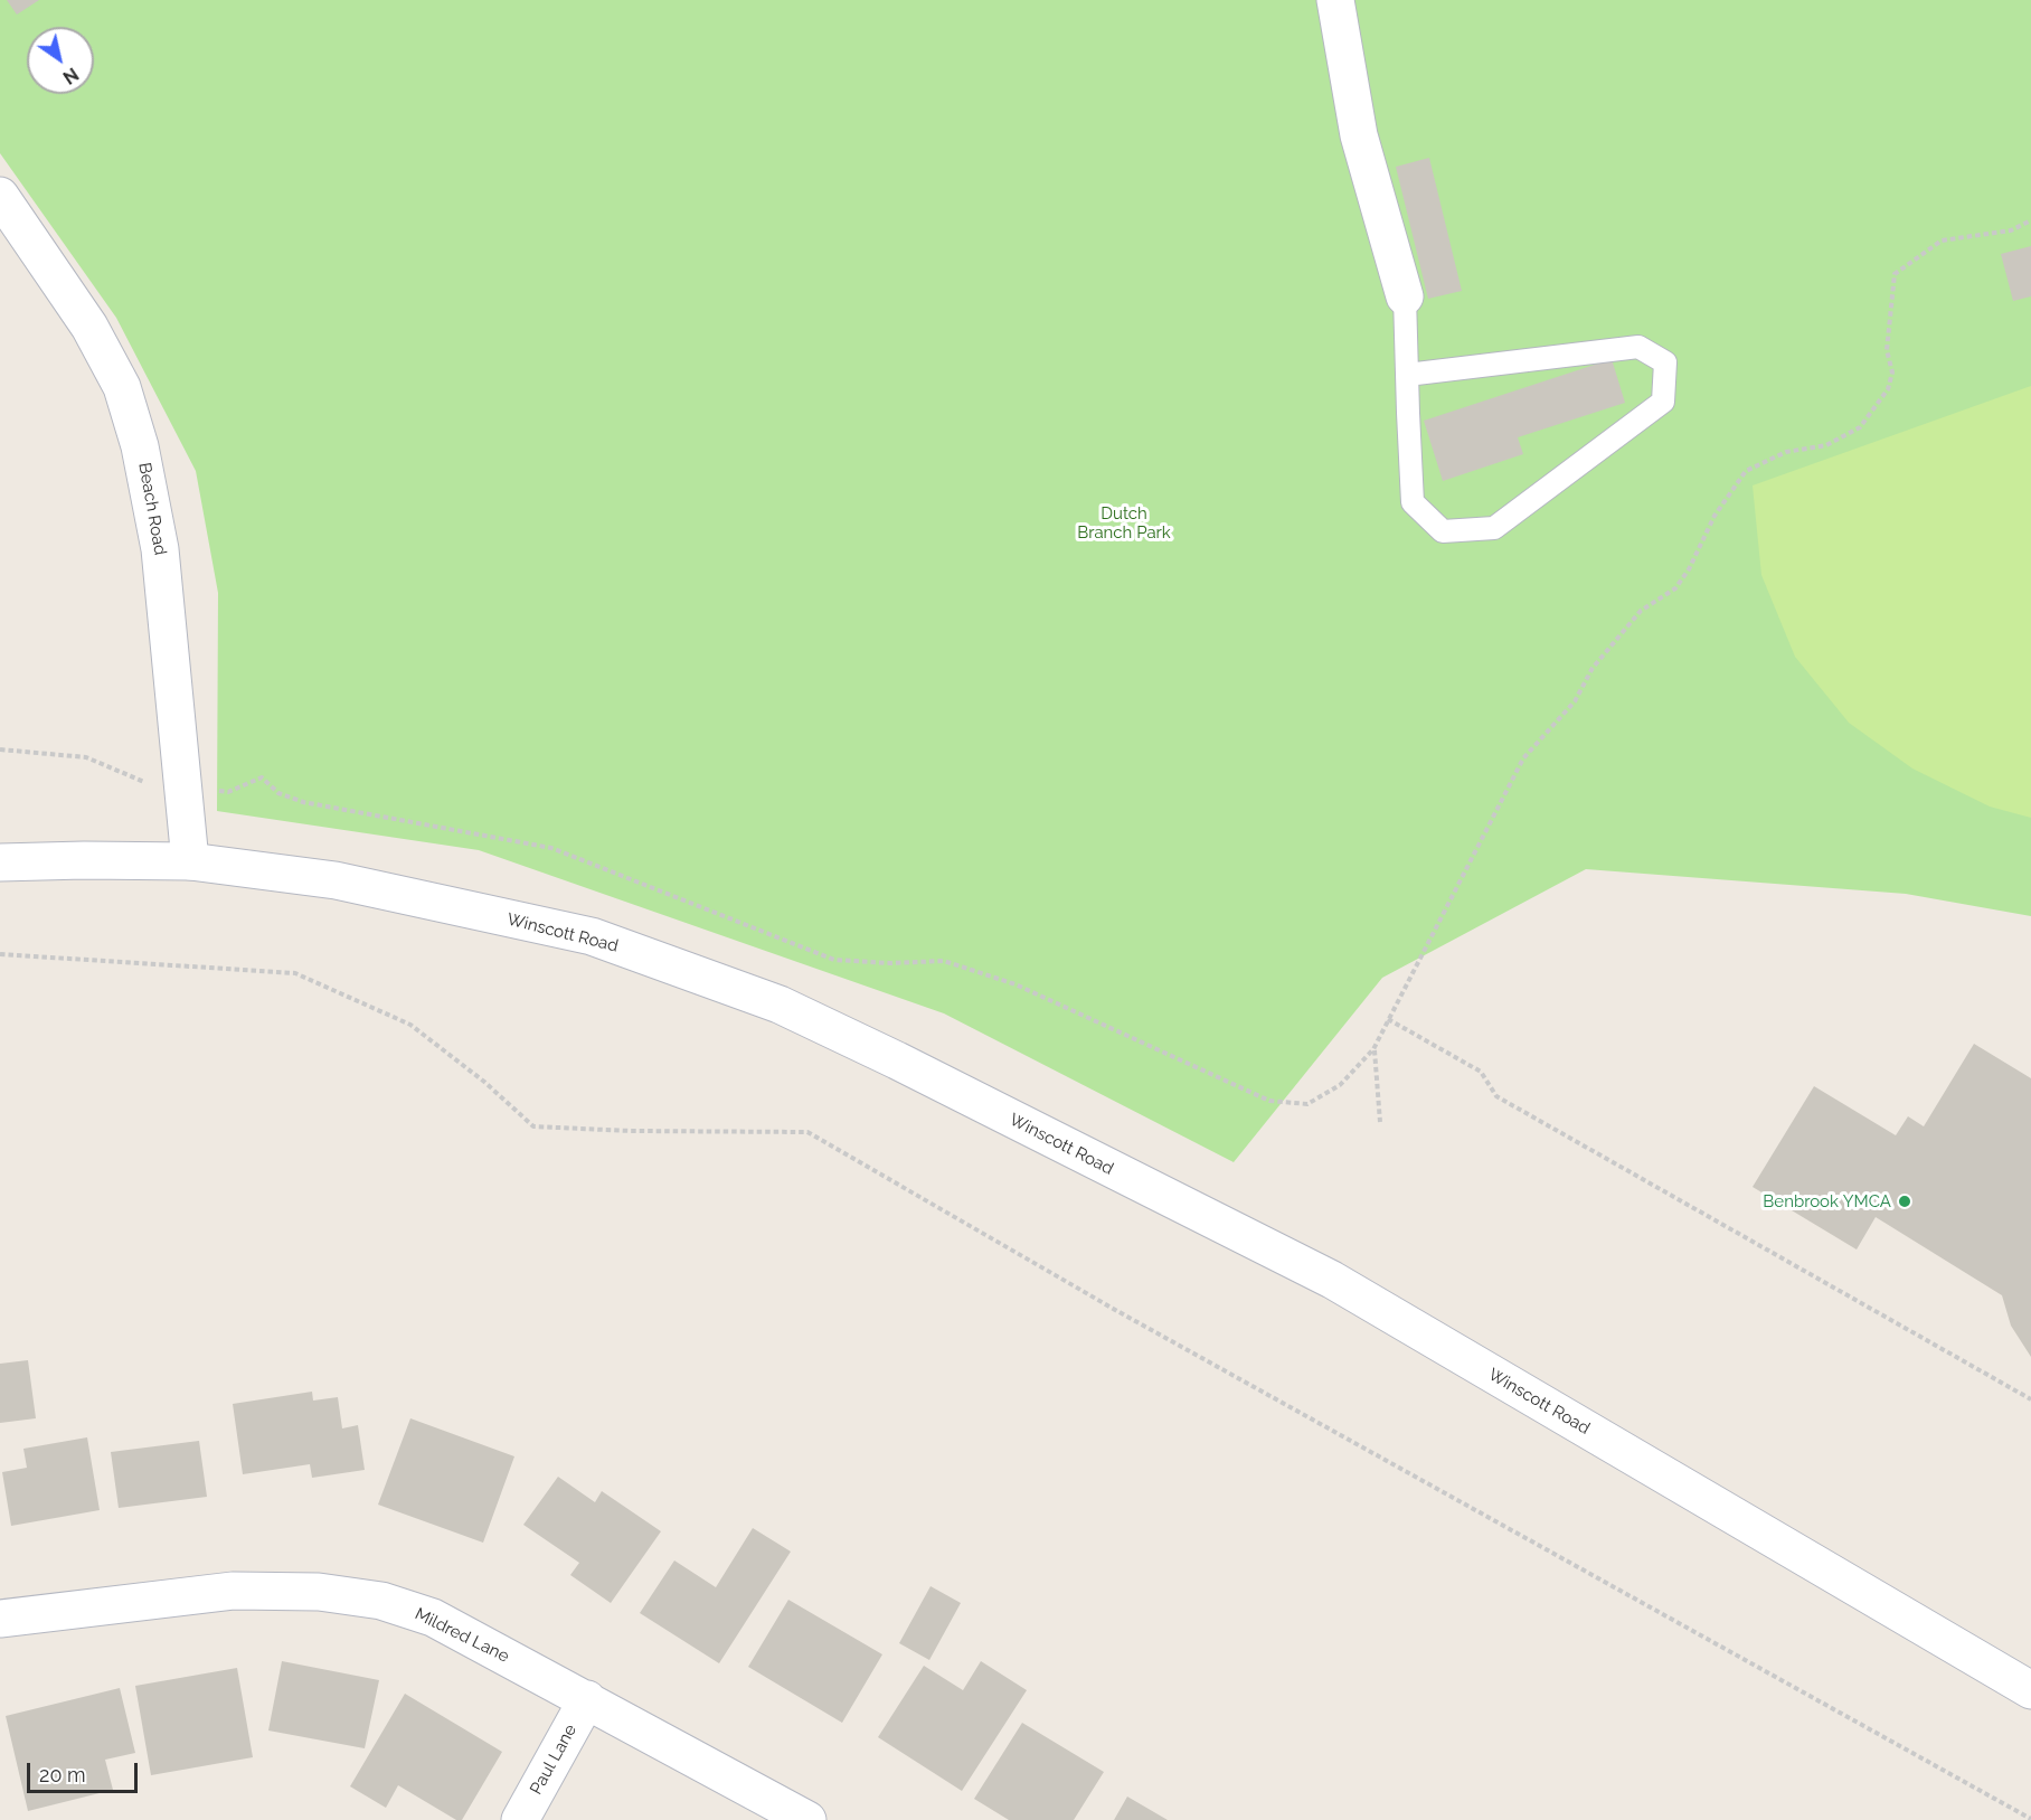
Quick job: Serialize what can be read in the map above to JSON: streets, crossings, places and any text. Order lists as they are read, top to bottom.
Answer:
{
  "streets": {
    "main road": [
      "Beach Road",
      "Winscott Road",
      "Mildred Lane",
      "Paul Lane"
    ]
  },
  "crossings": [
    ["Beach Road", "Winscott Road"],
    ["Mildred Lane", "Paul Lane"]
  ],
  "parks": ["Dutch Branch Park"],
  "places": ["Benbrook YMCA"],
  "scale_bar": "20 m",
  "north": "bottom right"
}
